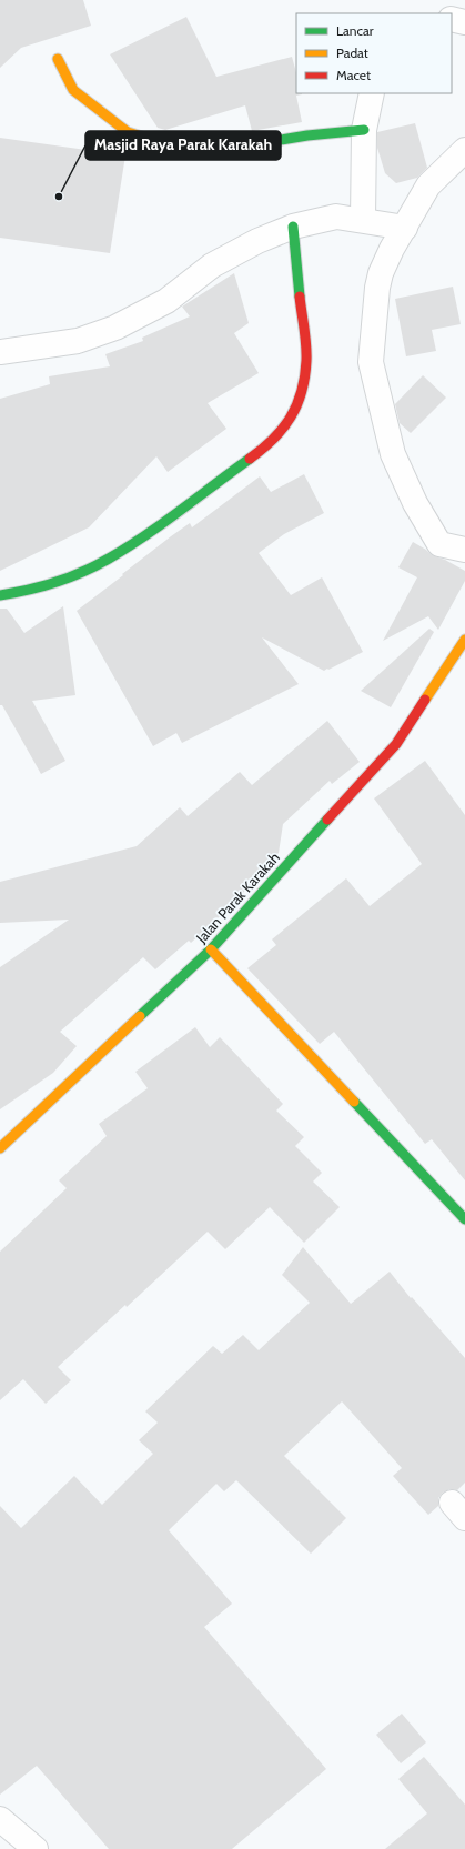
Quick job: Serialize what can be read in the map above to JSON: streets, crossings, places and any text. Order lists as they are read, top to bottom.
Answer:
{
  "streets": {
    "street": ["Jalan Parak Karakah"]
  },
  "places": ["Masjid Raya Parak Karakah"],
  "legend": ["Lancar", "Padat", "Macet"]
}
